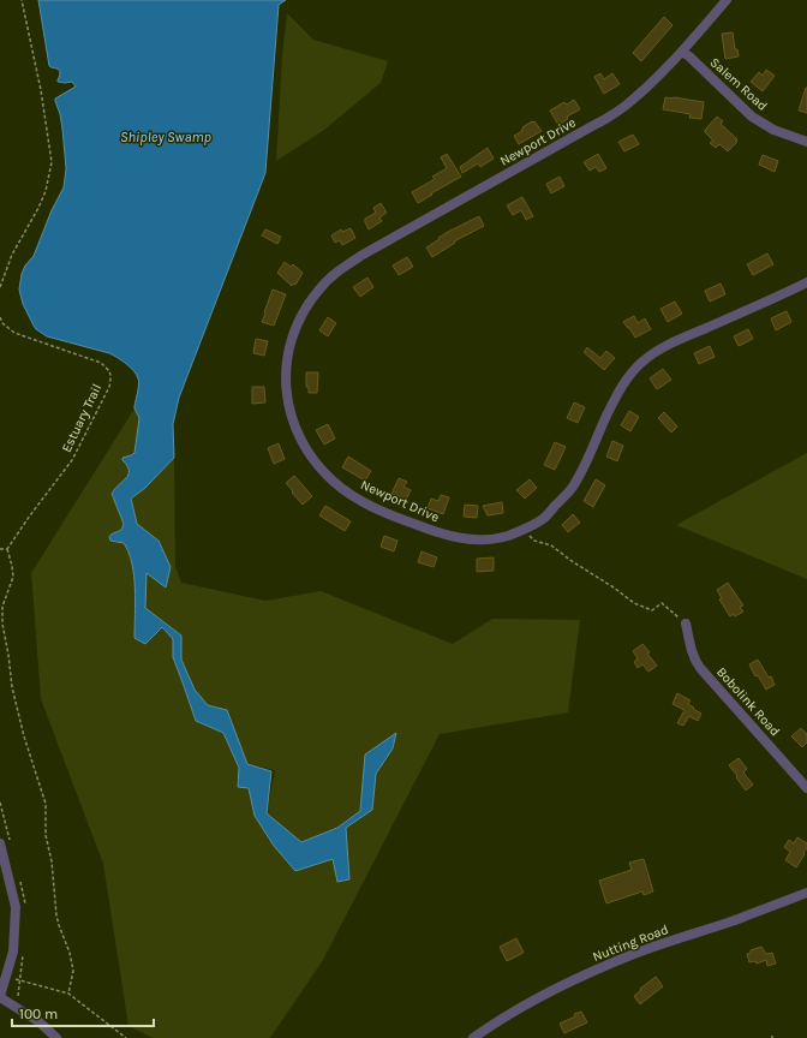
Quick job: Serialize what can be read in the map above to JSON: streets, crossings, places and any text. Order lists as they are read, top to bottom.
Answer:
{
  "streets": {
    "street": [
      "Salem Road",
      "Newport Drive",
      "Bobolink Road",
      "Nutting Road"
    ],
    "path": ["Estuary Trail"]
  },
  "crossings": [
    ["Salem Road", "Newport Drive"]
  ],
  "water": ["Shipley Swamp"],
  "scale_bar": "100 m"
}
